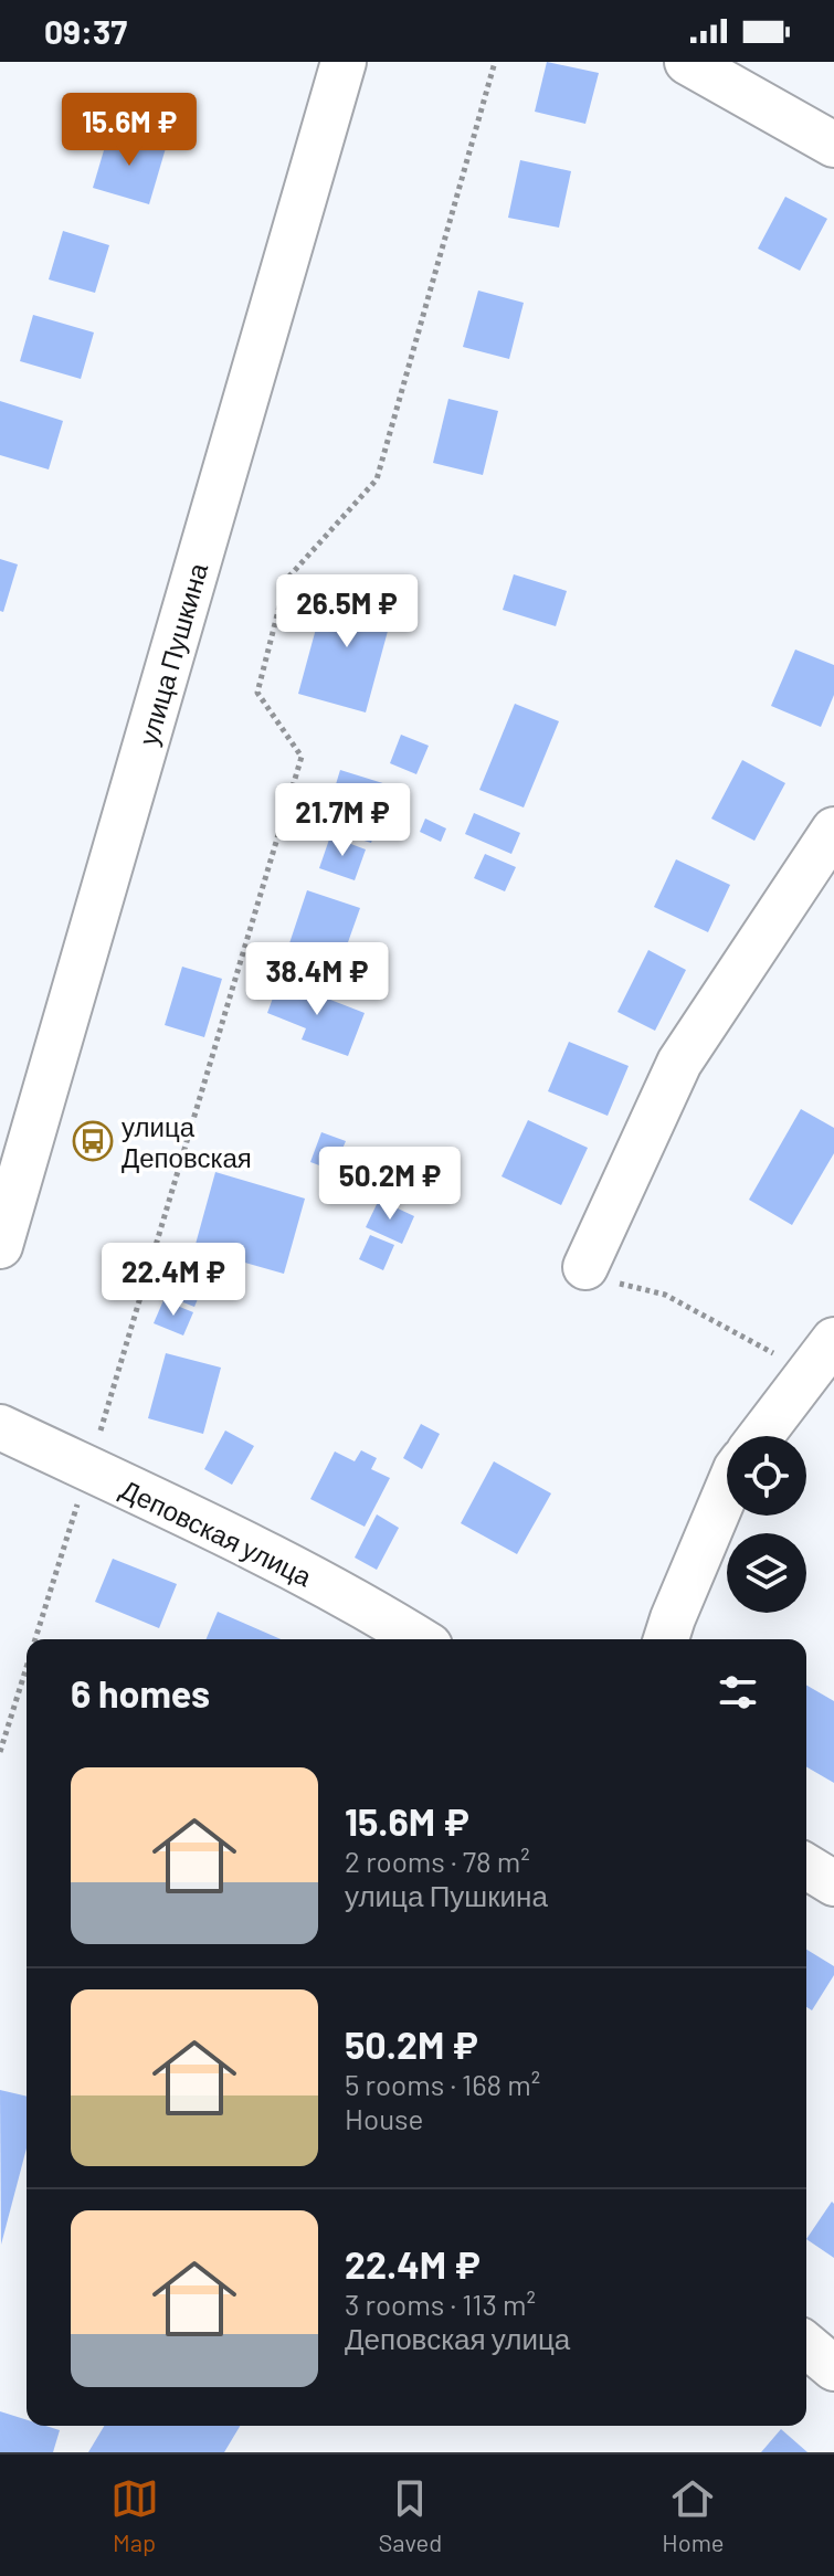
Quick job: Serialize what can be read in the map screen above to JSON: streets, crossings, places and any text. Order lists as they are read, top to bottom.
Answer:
{
  "streets": {
    "street": ["улица Пушкина", "Деповская улица"]
  },
  "places": {
    "bus stop": ["улица Деповская"]
  },
  "page": {
    "status": "09:37",
    "price": [
      "15.6M ₽",
      "26.5M ₽",
      "21.7M ₽",
      "38.4M ₽",
      "50.2M ₽",
      "22.4M ₽"
    ],
    "heading": "6 homes",
    "list": [
      {
        "name": "15.6M ₽",
        "note": "2 rooms · 78 m² · улица Пушкина"
      },
      {
        "name": "50.2M ₽",
        "note": "5 rooms · 168 m² · House"
      },
      {
        "name": "22.4M ₽",
        "note": "3 rooms · 113 m² · Деповская улица"
      }
    ],
    "tabs": ["Map", "Saved", "Home"]
  }
}
